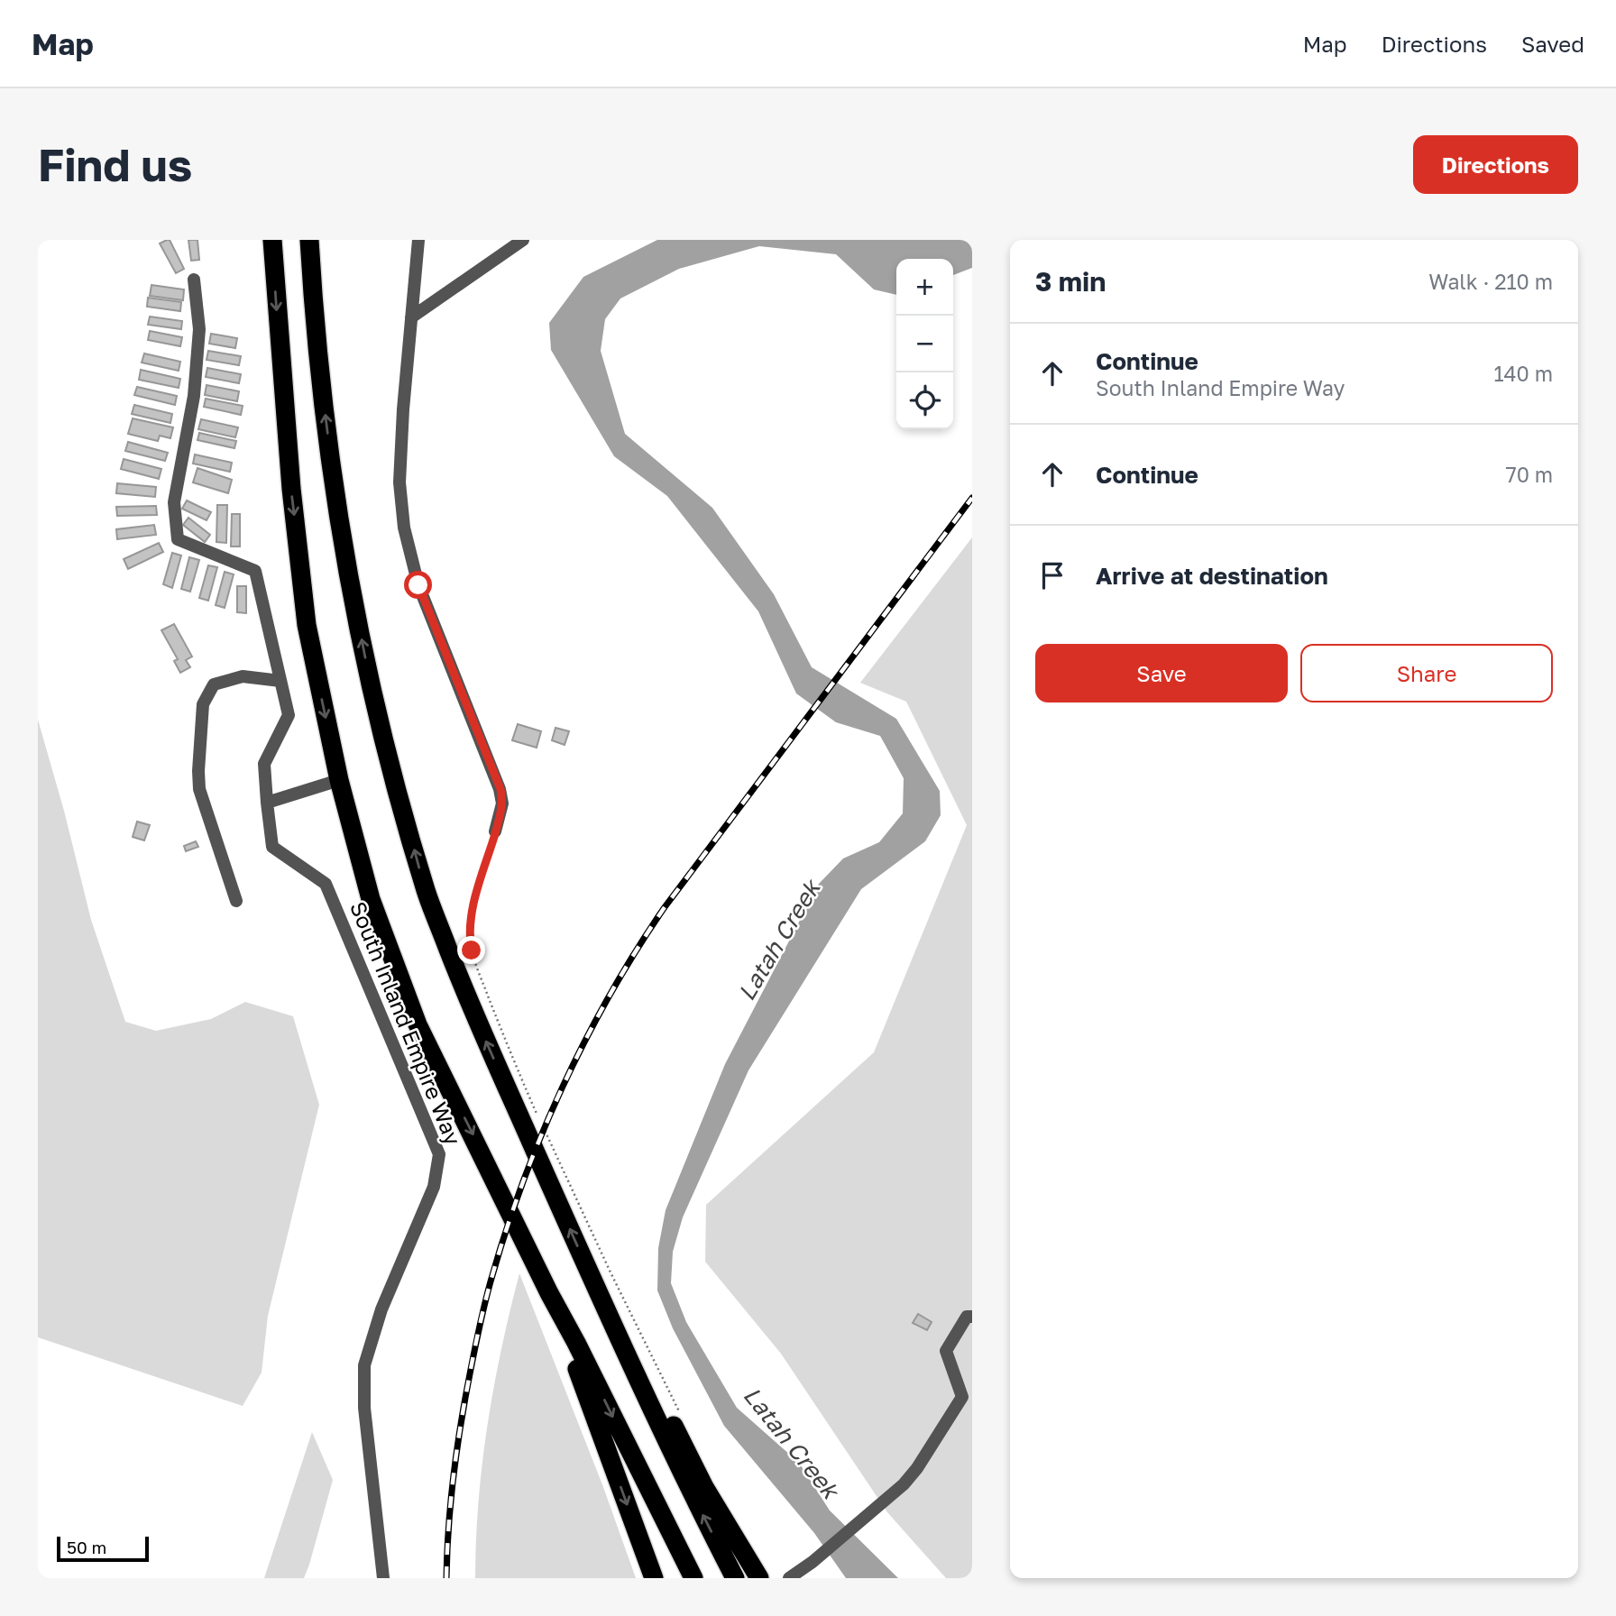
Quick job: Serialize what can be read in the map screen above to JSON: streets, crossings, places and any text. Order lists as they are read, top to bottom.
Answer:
{
  "streets": {
    "street": ["South Inland Empire Way"]
  },
  "water": ["Latah Creek"],
  "scale_bar": "50 m",
  "page": {
    "header": "Map",
    "nav": ["Map", "Directions", "Saved"],
    "buttons": [
      "Directions",
      ["Save", "Share"]
    ],
    "title": "Find us",
    "heading": ["3 min", "Walk · 210 m"],
    "map_buttons": ["+", "−"],
    "list": [
      ["Continue", "South Inland Empire Way", "140 m"],
      ["Continue", "70 m"],
      "Arrive at destination"
    ],
    "scale": "50 m"
  }
}
